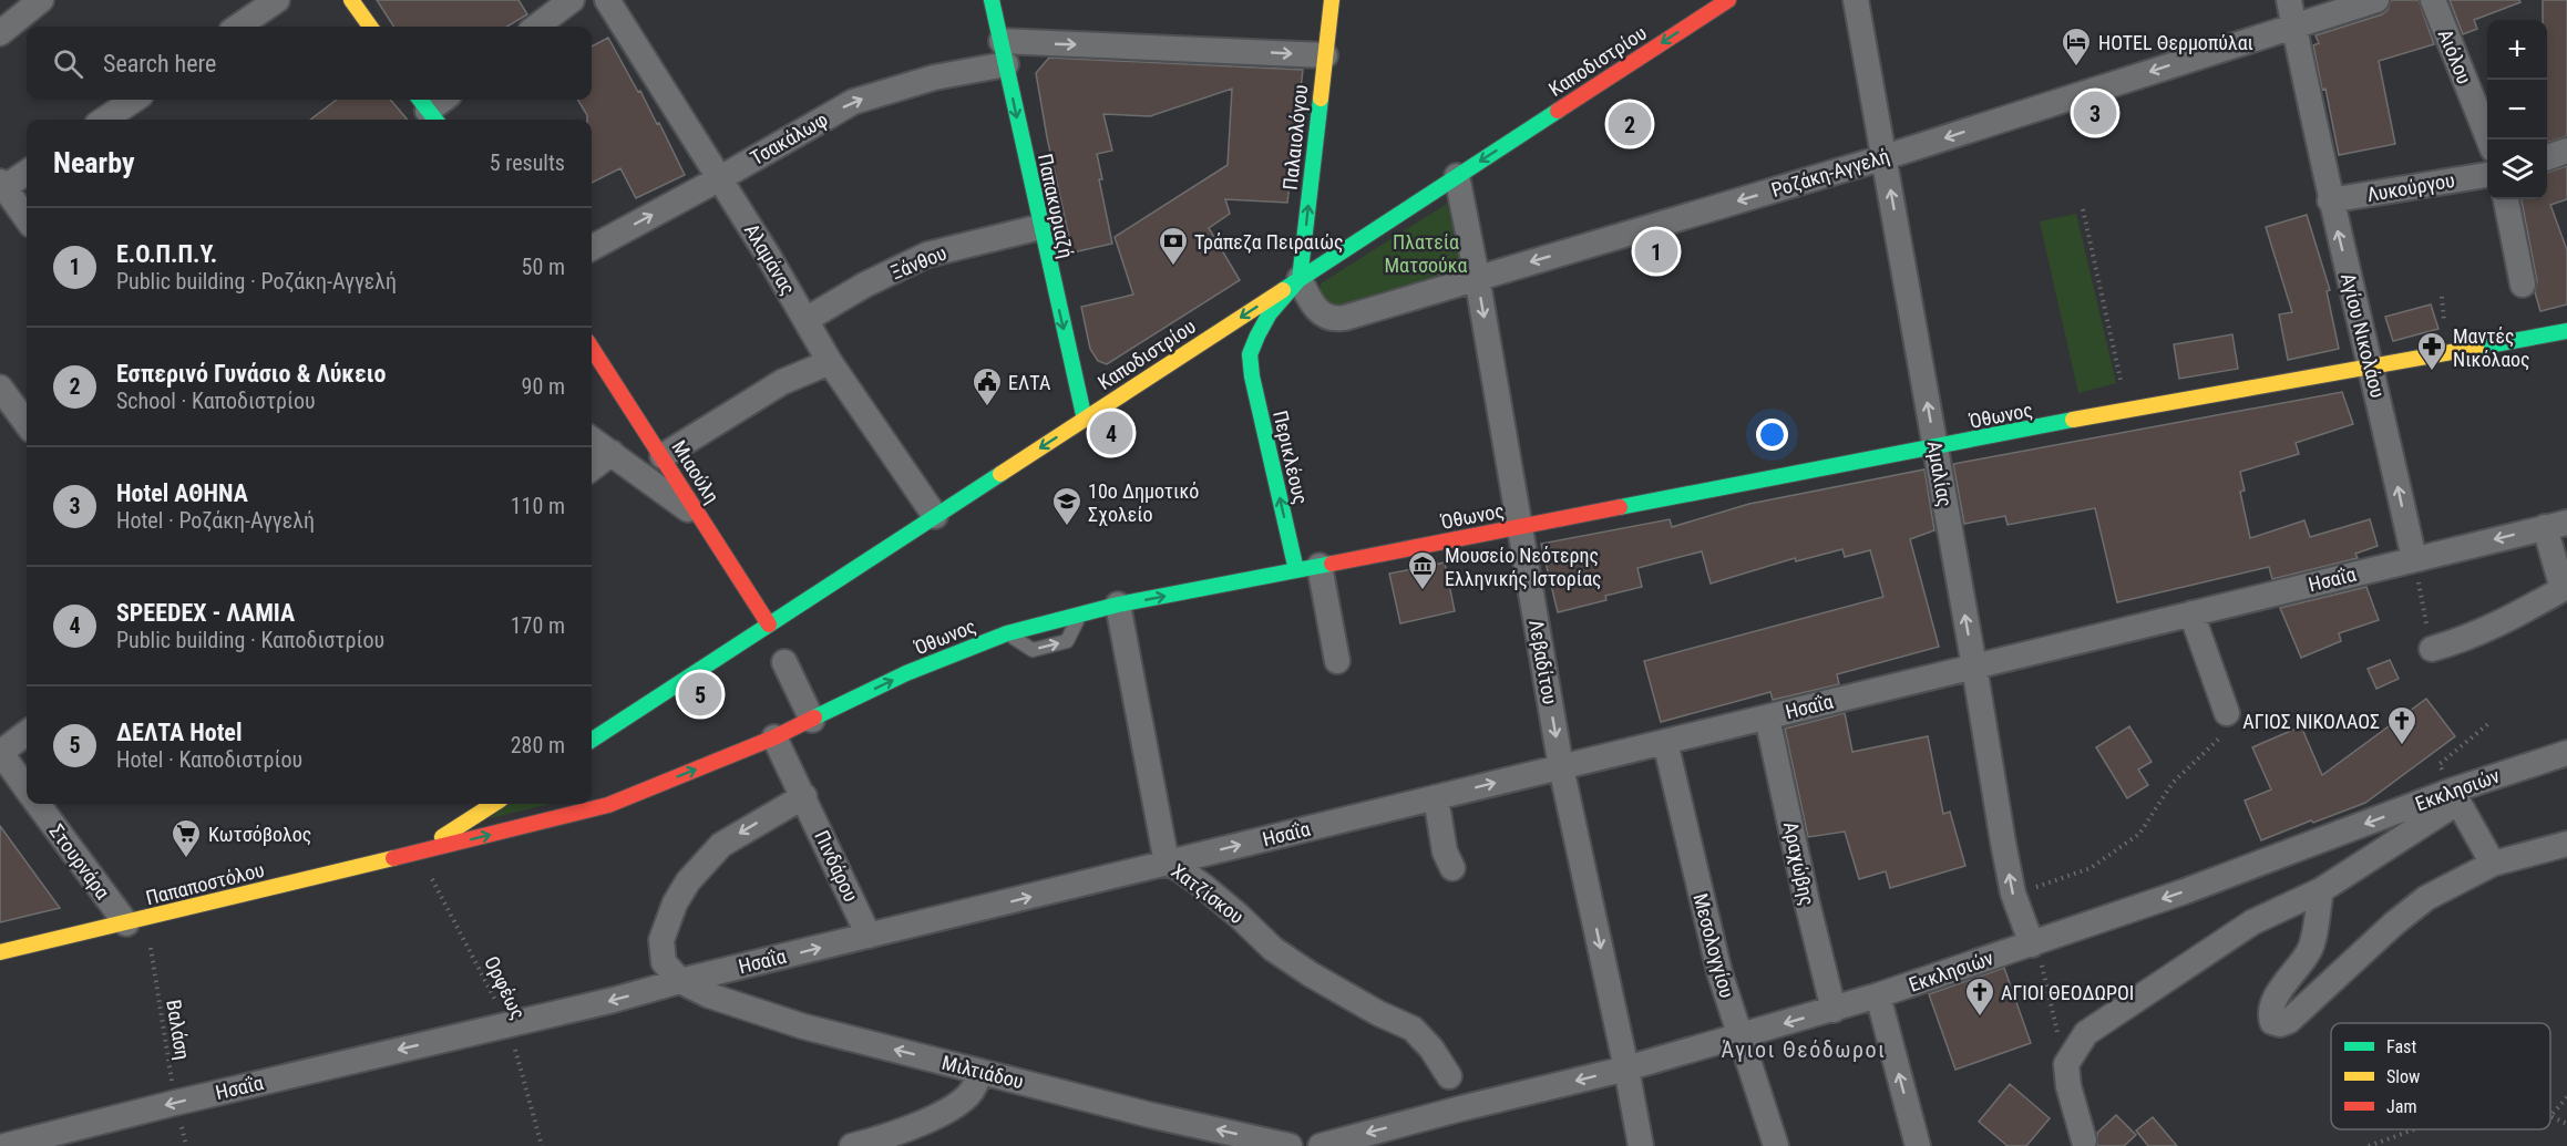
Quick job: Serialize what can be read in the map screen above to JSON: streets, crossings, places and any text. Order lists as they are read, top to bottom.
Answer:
{
  "streets": {
    "main road": [
      "Καποδιστρίου",
      "Παλαιολόγου",
      "Παπακυριαζή",
      "Όθωνος",
      "Περικλέους",
      "Μιαούλη",
      "Παπαποστόλου"
    ],
    "street": [
      "Αιόλου",
      "Τσακάλωφ",
      "Ροζάκη-Αγγελή",
      "Λυκούργου",
      "Αλαμάνας",
      "Ξάνθου",
      "Αγίου Νικολάου",
      "Αμαλίας",
      "Ησαΐα",
      "Λεβαδίτου",
      "Εκκλησιών",
      "Στουρνάρα",
      "Αραχώβης",
      "Πινδάρου",
      "Χατζίσκου",
      "Μεσολογγίου",
      "Μιλτιάδου"
    ],
    "path": ["Ορφέως", "Βαλάση"]
  },
  "crossings": [
    ["Καποδιστρίου", "Παλαιολόγου"],
    ["Καποδιστρίου", "Ροζάκη-Αγγελή"],
    ["Καποδιστρίου", "Παπακυριαζή"],
    ["Καποδιστρίου", "Αλαμάνας"],
    ["Καποδιστρίου", "Περικλέους"],
    ["Καποδιστρίου", "Μιαούλη"],
    ["Καποδιστρίου", "Λεβαδίτου"],
    ["Παλαιολόγου", "Τσακάλωφ"],
    ["Παλαιολόγου", "Ροζάκη-Αγγελή"],
    ["Τσακάλωφ", "Παπακυριαζή"],
    ["Τσακάλωφ", "Αλαμάνας"],
    ["Ροζάκη-Αγγελή", "Αγίου Νικολάου"],
    ["Ροζάκη-Αγγελή", "Αμαλίας"],
    ["Ροζάκη-Αγγελή", "Λεβαδίτου"],
    ["Λυκούργου", "Αγίου Νικολάου"],
    ["Παπακυριαζή", "Ξάνθου"],
    ["Αλαμάνας", "Ξάνθου"],
    ["Αγίου Νικολάου", "Όθωνος"],
    ["Αγίου Νικολάου", "Ησαΐα"],
    ["Όθωνος", "Περικλέους"],
    ["Όθωνος", "Αμαλίας"],
    ["Όθωνος", "Λεβαδίτου"],
    ["Όθωνος", "Πινδάρου"],
    ["Όθωνος", "Παπαποστόλου"],
    ["Όθωνος", "Χατζίσκου"],
    ["Όθωνος", "Ορφέως"],
    ["Αμαλίας", "Ησαΐα"],
    ["Αμαλίας", "Εκκλησιών"],
    ["Ησαΐα", "Λεβαδίτου"],
    ["Ησαΐα", "Αραχώβης"],
    ["Ησαΐα", "Πινδάρου"],
    ["Ησαΐα", "Χατζίσκου"],
    ["Ησαΐα", "Μεσολογγίου"],
    ["Ησαΐα", "Ορφέως"],
    ["Ησαΐα", "Βαλάση"],
    ["Ησαΐα", "Μιλτιάδου"],
    ["Λεβαδίτου", "Εκκλησιών"],
    ["Εκκλησιών", "Αραχώβης"],
    ["Εκκλησιών", "Μεσολογγίου"],
    ["Στουρνάρα", "Παπαποστόλου"],
    ["Στουρνάρα", "Βαλάση"],
    ["Παπαποστόλου", "Ορφέως"],
    ["Παπαποστόλου", "Βαλάση"]
  ],
  "one_way": [
    "Καποδιστρίου",
    "Παλαιολόγου",
    "Τσακάλωφ",
    "Ροζάκη-Αγγελή",
    "Παπακυριαζή",
    "Αγίου Νικολάου",
    "Περικλέους",
    "Αμαλίας",
    "Λεβαδίτου",
    "Μιλτιάδου"
  ],
  "districts": ["Άγιοι Θεόδωροι"],
  "parks": ["Πλατεία Ματσούκα"],
  "places": {
    "hotel": ["HOTEL Θερμοπύλαι"],
    "bank": ["Τράπεζα Πειραιώς"],
    "pharmacy": ["Μαντές Νικόλαος"],
    "public building": ["ΕΛΤΑ"],
    "school or university": ["10ο Δημοτικό Σχολείο"],
    "museum": ["Μουσείο Νεότερης Ελληνικής Ιστορίας"],
    "church": ["ΑΓΙΟΣ ΝΙΚΟΛΑΟΣ", "ΑΓΙΟΙ ΘΕΟΔΩΡΟΙ"],
    "supermarket": ["Κωτσόβολος"]
  },
  "legend": ["Fast", "Slow", "Jam"],
  "page": {
    "map_buttons": ["+", "−"],
    "search": "Search here",
    "pins": [
      "3",
      "2",
      "1",
      "4",
      "5"
    ],
    "heading": ["Nearby", "5 results"],
    "list": [
      {
        "mark": "1",
        "name": "Ε.Ο.Π.Π.Υ.",
        "note": "Public building · Ροζάκη-Αγγελή",
        "value": "50 m"
      },
      {
        "mark": "2",
        "name": "Εσπερινό Γυνάσιο & Λύκειο",
        "note": "School · Καποδιστρίου",
        "value": "90 m"
      },
      {
        "mark": "3",
        "name": "Hotel ΑΘΗΝΑ",
        "note": "Hotel · Ροζάκη-Αγγελή",
        "value": "110 m"
      },
      {
        "mark": "4",
        "name": "SPEEDEX - ΛΑΜΙΑ",
        "note": "Public building · Καποδιστρίου",
        "value": "170 m"
      },
      {
        "mark": "5",
        "name": "ΔΕΛΤΑ Hotel",
        "note": "Hotel · Καποδιστρίου",
        "value": "280 m"
      }
    ]
  }
}
